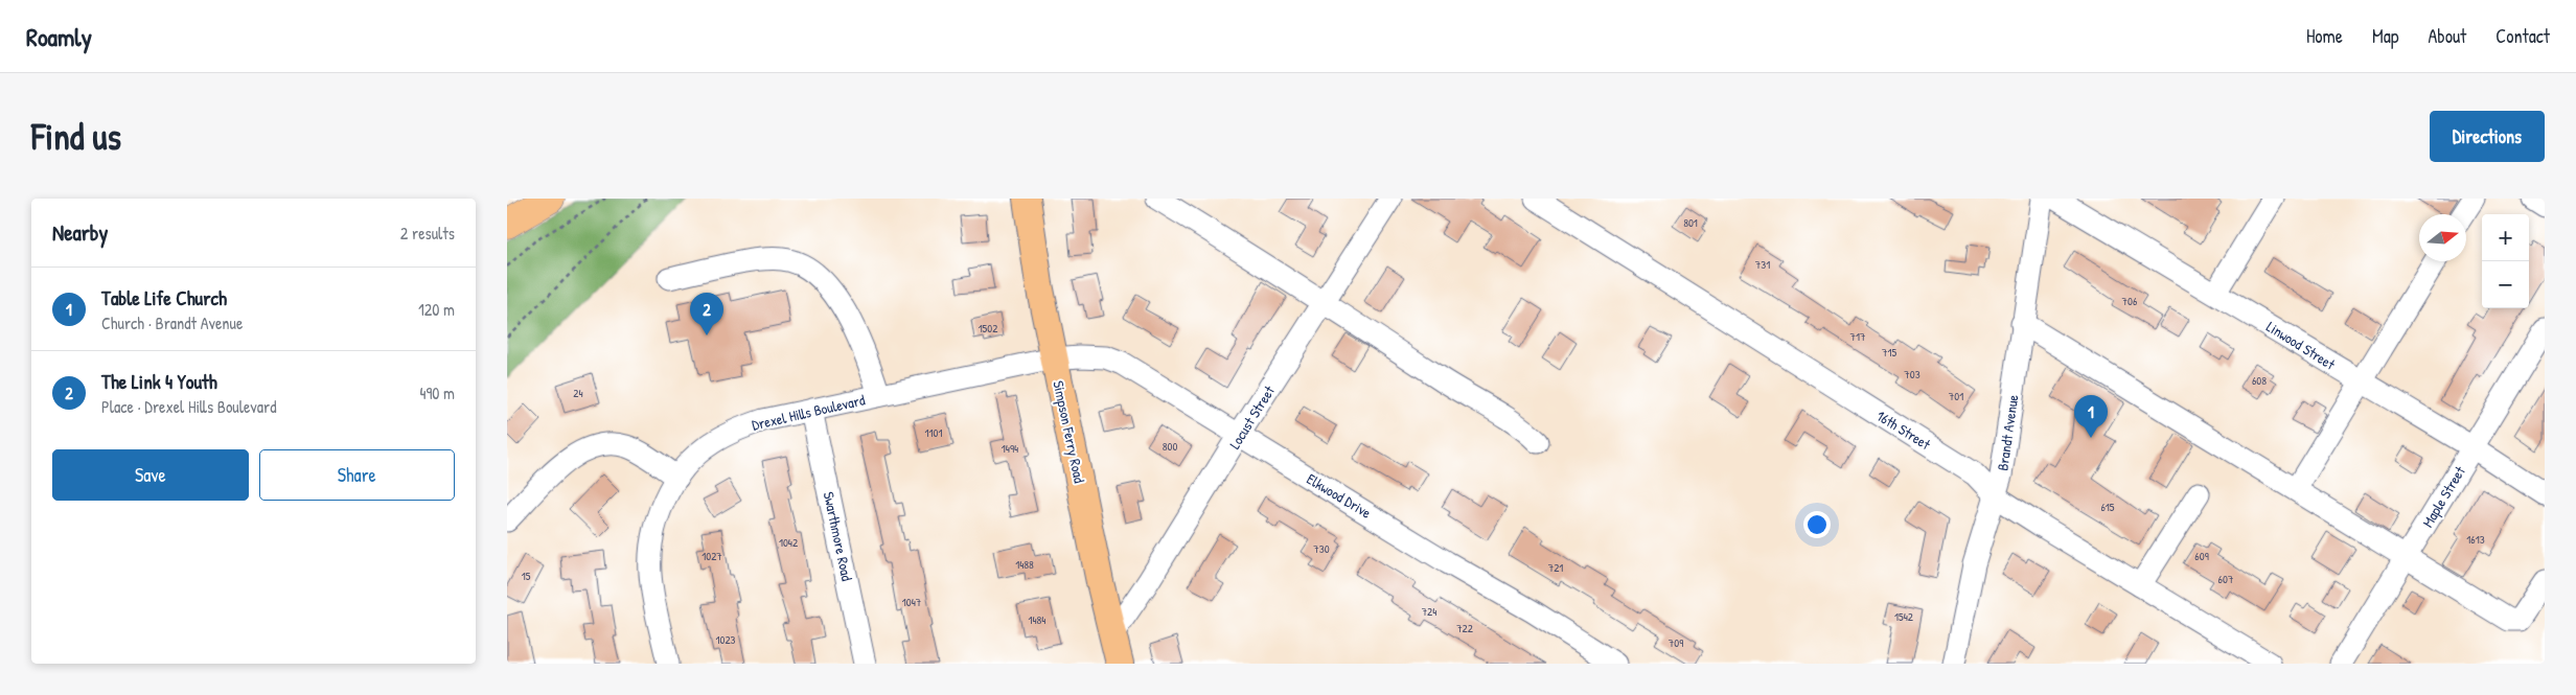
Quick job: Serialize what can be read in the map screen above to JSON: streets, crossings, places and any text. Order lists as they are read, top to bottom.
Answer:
{
  "streets": {
    "main road": ["Simpson Ferry Road"],
    "street": [
      "Linwood Street",
      "Drexel Hills Boulevard",
      "Locust Street",
      "16th Street",
      "Brandt Avenue",
      "Elkwood Drive",
      "Maple Street",
      "Swarthmore Road"
    ]
  },
  "crossings": [
    ["Linwood Street", "Maple Street"],
    ["Drexel Hills Boulevard", "Simpson Ferry Road"],
    ["Drexel Hills Boulevard", "Elkwood Drive"],
    ["Drexel Hills Boulevard", "Swarthmore Road"],
    ["Locust Street", "Simpson Ferry Road"],
    ["Locust Street", "Elkwood Drive"],
    ["16th Street", "Brandt Avenue"],
    ["Simpson Ferry Road", "Elkwood Drive"]
  ],
  "house_numbers": [
    "801",
    "731",
    "706",
    "1502",
    "717",
    "715",
    "703",
    "608",
    "24",
    "701",
    "1101",
    "800",
    "1494",
    "615",
    "1613",
    "1042",
    "730",
    "1027",
    "609",
    "1488",
    "721",
    "15",
    "607",
    "1047",
    "724",
    "1542",
    "1484",
    "722",
    "1023",
    "709"
  ],
  "north": "right",
  "page": {
    "header": "Roamly",
    "nav": [
      "Home",
      "Map",
      "About",
      "Contact"
    ],
    "buttons": [
      "Directions",
      ["Save", "Share"]
    ],
    "title": "Find us",
    "heading": ["Nearby", "2 results"],
    "map_buttons": ["+", "−"],
    "list": [
      {
        "mark": "1",
        "name": "Table Life Church",
        "note": "Church · Brandt Avenue",
        "value": "120 m"
      },
      {
        "mark": "2",
        "name": "The Link 4 Youth",
        "note": "Place · Drexel Hills Boulevard",
        "value": "490 m"
      }
    ],
    "pins": ["2", "1"]
  }
}
